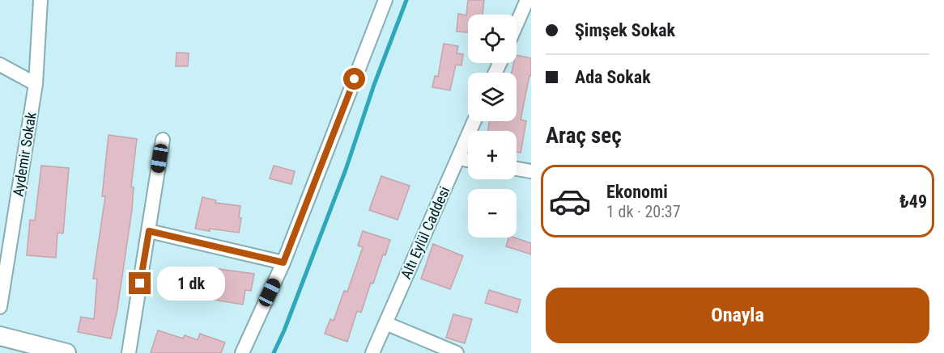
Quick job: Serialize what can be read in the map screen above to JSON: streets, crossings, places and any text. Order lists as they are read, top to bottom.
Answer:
{
  "streets": {
    "street": ["Aydemir Sokak", "Altı Eylül Caddesi"]
  },
  "page": {
    "banner": ["Şimşek Sokak", "Ada Sokak"],
    "map_buttons": ["+", "−"],
    "heading": "Araç seç",
    "list": [
      {
        "name": "Ekonomi",
        "note": "1 dk · 20:37",
        "value": "₺49"
      }
    ],
    "bubble": "1 dk",
    "buttons": "Onayla"
  }
}
